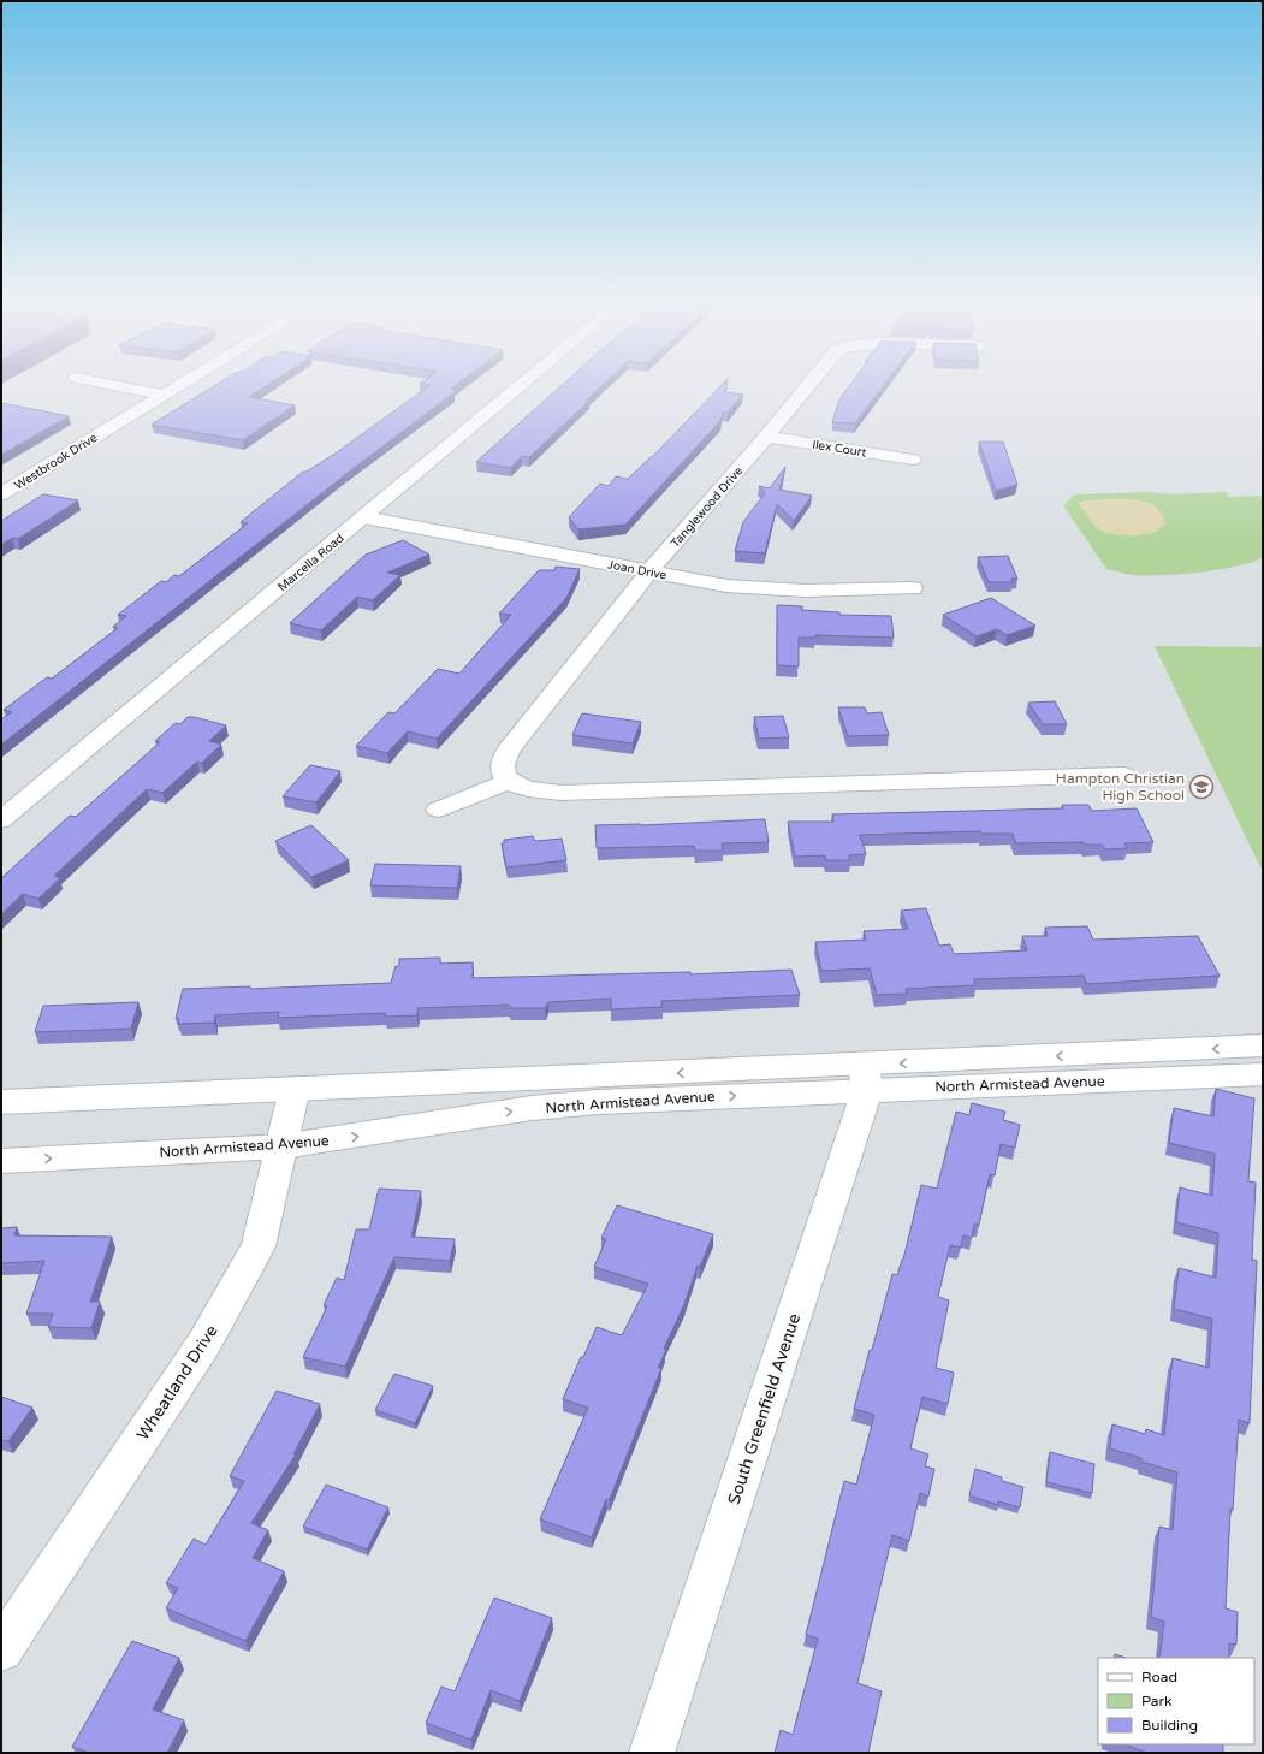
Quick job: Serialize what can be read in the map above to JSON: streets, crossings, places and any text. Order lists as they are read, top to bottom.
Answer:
{
  "streets": {
    "street": [
      "Ilex Court",
      "Westbrook Drive",
      "Tanglewood Drive",
      "Marcella Road",
      "Joan Drive",
      "North Armistead Avenue",
      "Wheatland Drive",
      "South Greenfield Avenue"
    ]
  },
  "crossings": [
    ["Ilex Court", "Tanglewood Drive"],
    ["Tanglewood Drive", "Joan Drive"],
    ["Marcella Road", "Joan Drive"],
    ["North Armistead Avenue", "Wheatland Drive"],
    ["North Armistead Avenue", "South Greenfield Avenue"]
  ],
  "places": {
    "school or university": ["Hampton Christian High School"]
  },
  "legend": ["Road", "Park", "Building"]
}
